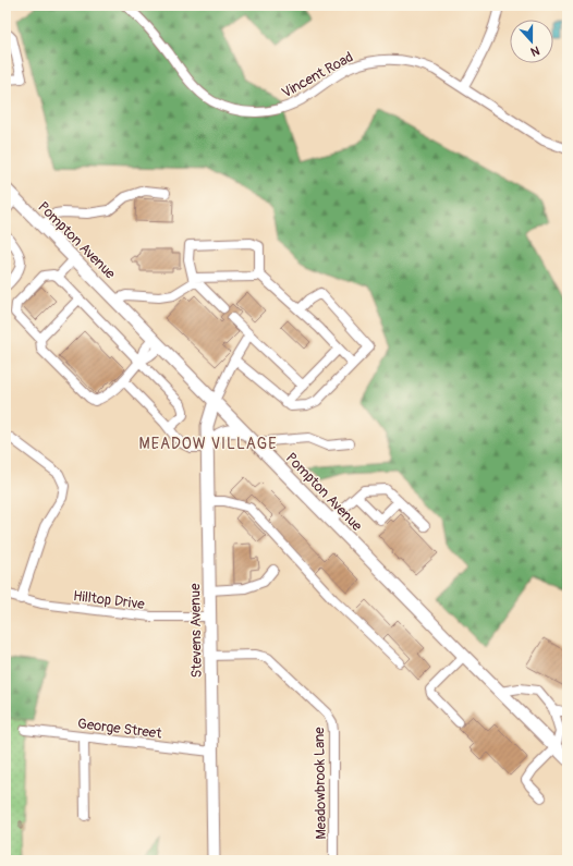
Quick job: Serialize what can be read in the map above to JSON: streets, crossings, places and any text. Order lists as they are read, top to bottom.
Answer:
{
  "streets": {
    "main road": ["Pompton Avenue", "Stevens Avenue"],
    "street": [
      "Vincent Road",
      "Hilltop Drive",
      "George Street",
      "Meadowbrook Lane"
    ]
  },
  "crossings": [
    ["Pompton Avenue", "Stevens Avenue"],
    ["Hilltop Drive", "Stevens Avenue"],
    ["Stevens Avenue", "George Street"],
    ["Stevens Avenue", "Meadowbrook Lane"]
  ],
  "districts": ["MEADOW VILLAGE"],
  "north": "bottom"
}
